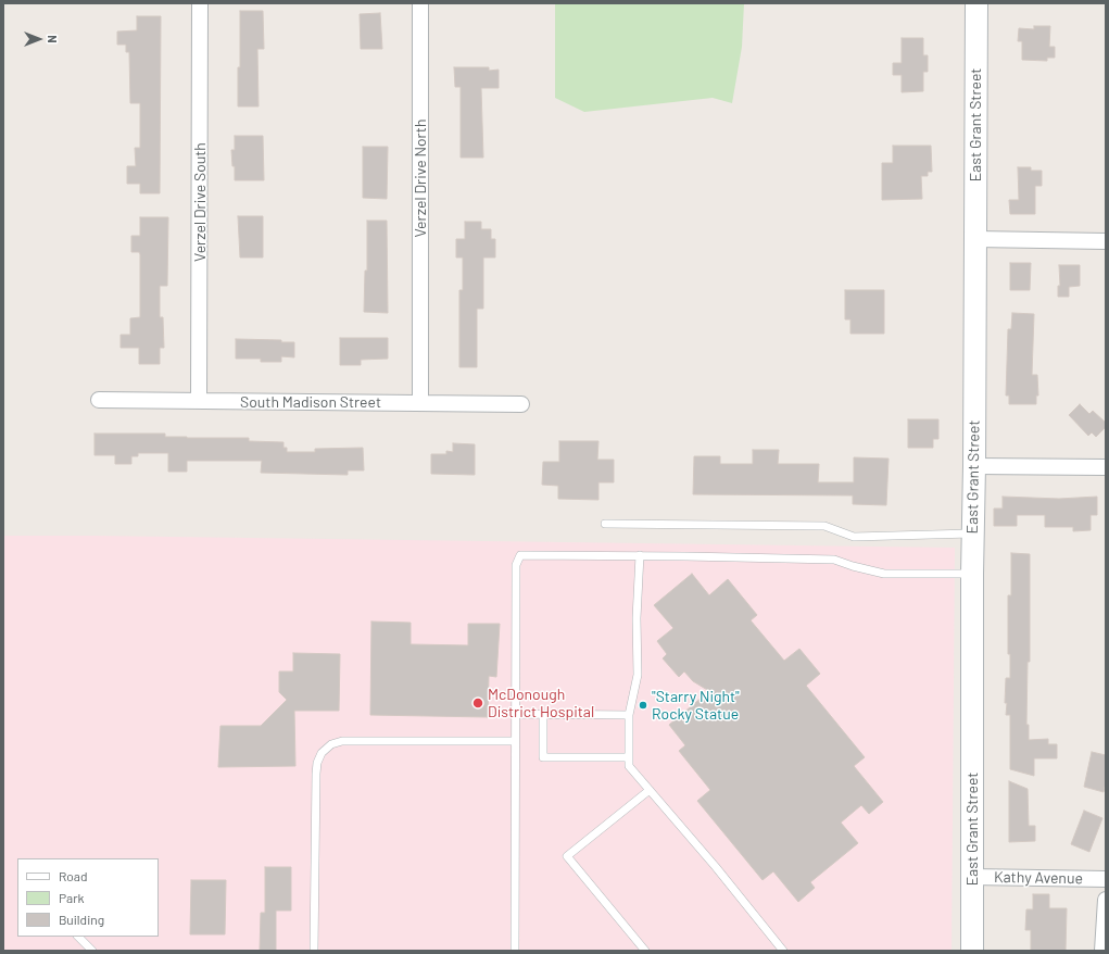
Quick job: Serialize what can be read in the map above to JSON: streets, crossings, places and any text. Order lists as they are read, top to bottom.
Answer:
{
  "streets": {
    "main road": ["East Grant Street"],
    "street": [
      "Verzel Drive North",
      "Verzel Drive South",
      "South Madison Street",
      "Kathy Avenue"
    ]
  },
  "crossings": [
    ["East Grant Street", "Kathy Avenue"],
    ["Verzel Drive North", "South Madison Street"],
    ["Verzel Drive South", "South Madison Street"]
  ],
  "places": ["McDonough District Hospital", "\"Starry Night\" Rocky Statue"],
  "legend": ["Road", "Park", "Building"],
  "north": "right"
}
